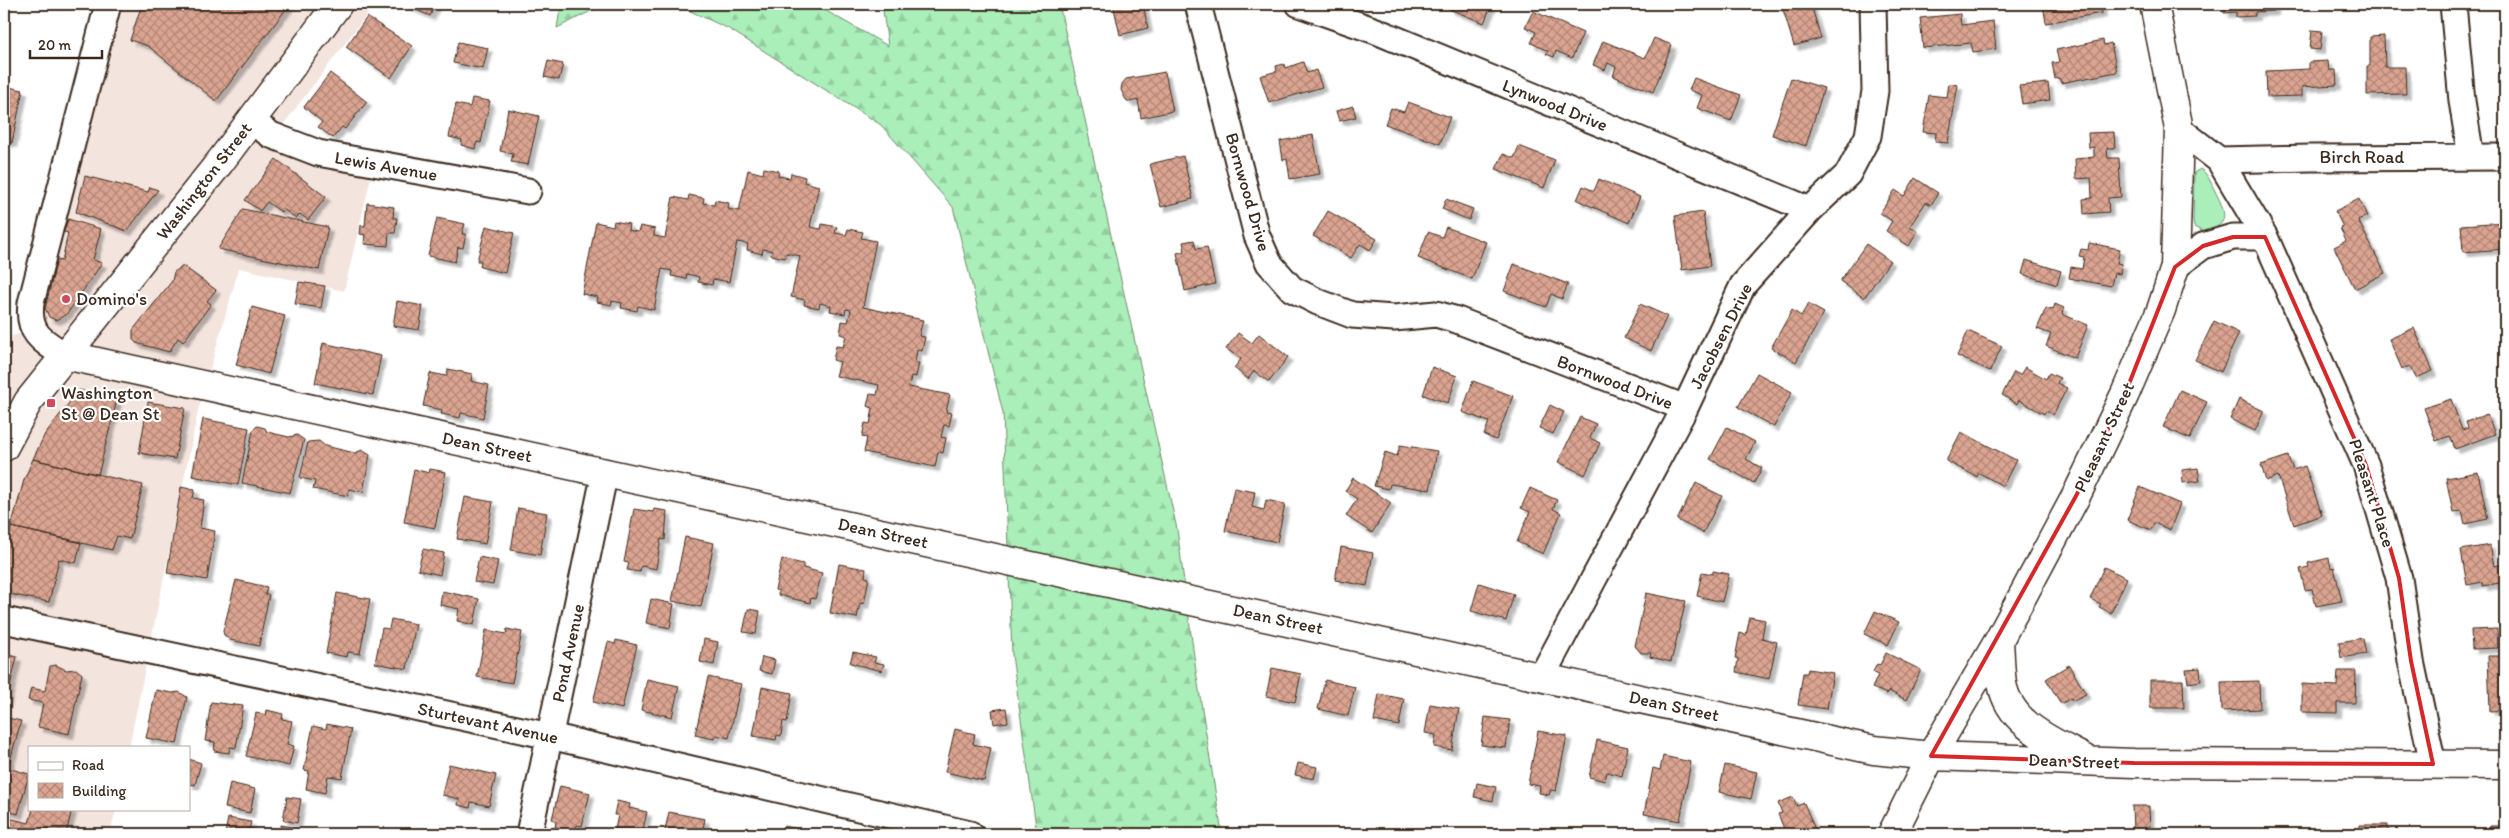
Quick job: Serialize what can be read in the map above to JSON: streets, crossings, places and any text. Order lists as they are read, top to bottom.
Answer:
{
  "streets": {
    "main road": ["Washington Street", "Pleasant Street", "Dean Street"],
    "street": [
      "Lynwood Drive",
      "Birch Road",
      "Lewis Avenue",
      "Bornwood Drive",
      "Jacobsen Drive",
      "Pleasant Place",
      "Pond Avenue",
      "Sturtevant Avenue"
    ]
  },
  "crossings": [
    ["Lynwood Drive", "Jacobsen Drive"],
    ["Birch Road", "Pleasant Place"],
    ["Lewis Avenue", "Washington Street"],
    ["Washington Street", "Dean Street"],
    ["Bornwood Drive", "Jacobsen Drive"],
    ["Jacobsen Drive", "Dean Street"],
    ["Pleasant Street", "Dean Street"],
    ["Pleasant Street", "Pleasant Place"],
    ["Dean Street", "Pleasant Place"],
    ["Dean Street", "Pond Avenue"],
    ["Pond Avenue", "Sturtevant Avenue"]
  ],
  "places": {
    "other": ["Domino's"],
    "transit": ["Washington St @ Dean St"]
  },
  "legend": ["Road", "Building"],
  "scale_bar": "20 m"
}
